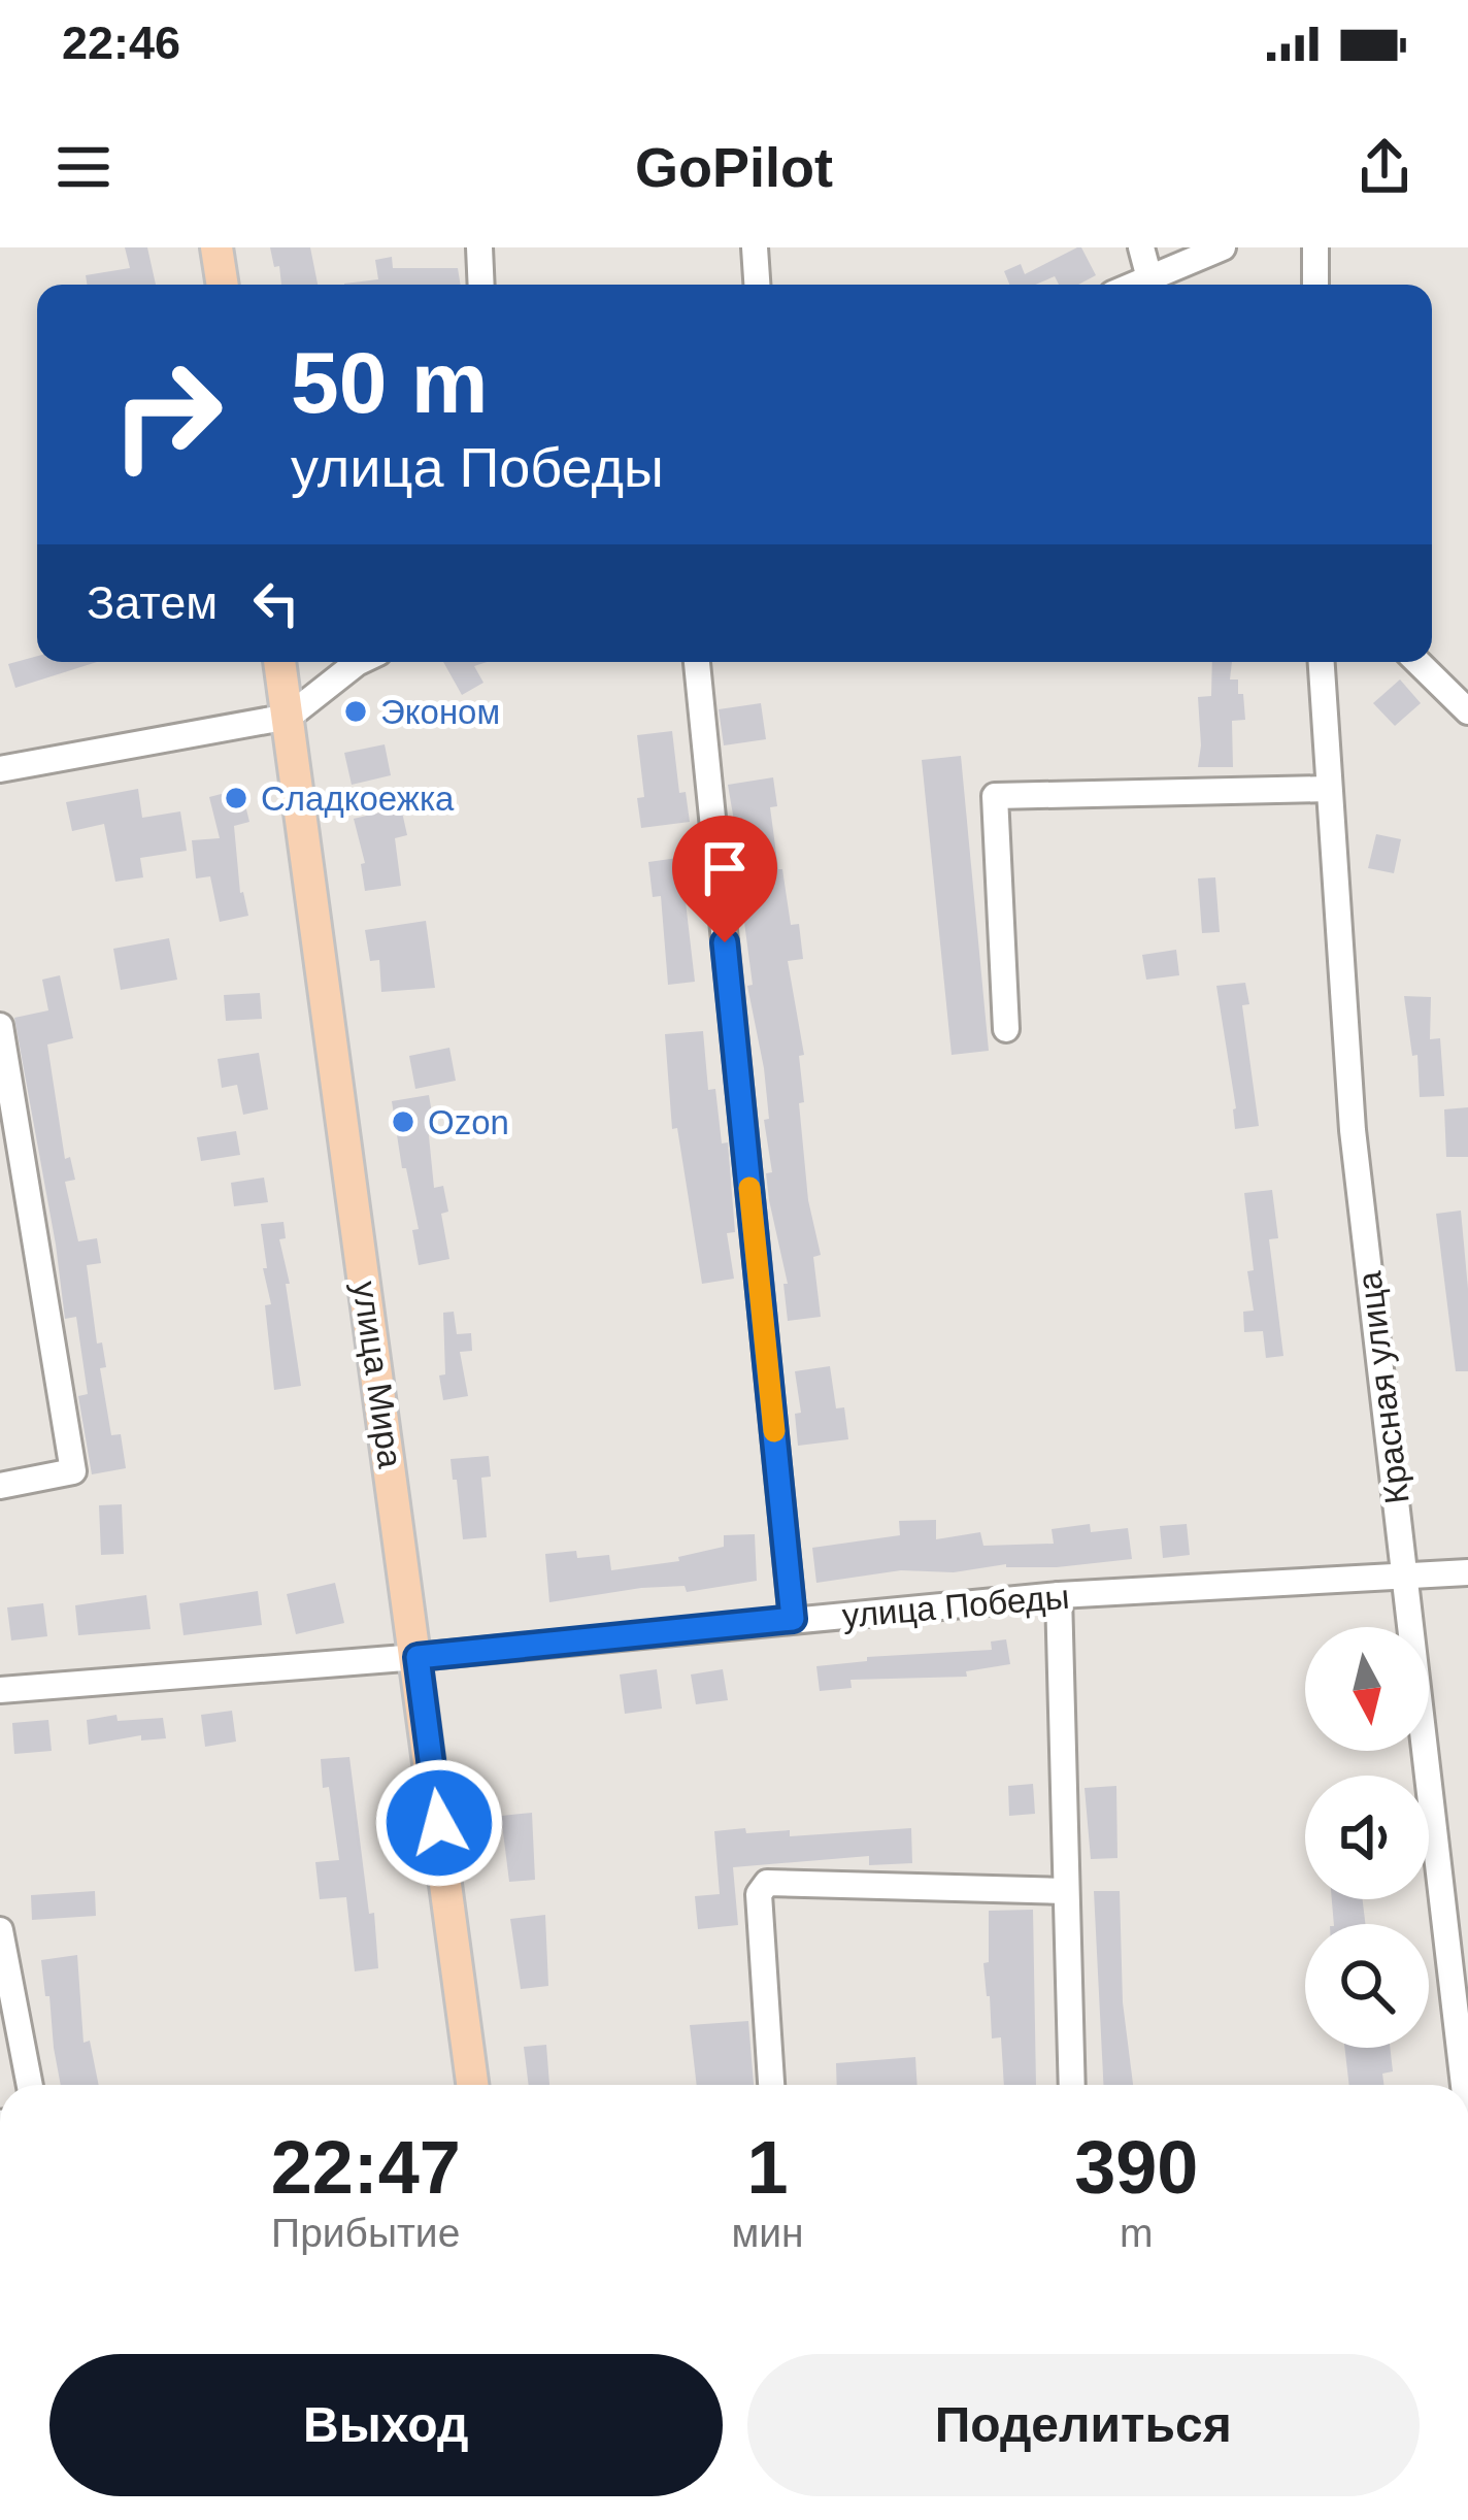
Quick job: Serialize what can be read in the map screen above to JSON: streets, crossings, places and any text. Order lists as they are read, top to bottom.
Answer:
{
  "streets": {
    "main road": ["улица Мира"],
    "street": ["Красная улица", "улица Победы"]
  },
  "crossings": [
    ["улица Мира", "улица Победы"],
    ["Красная улица", "улица Победы"]
  ],
  "places": ["Эконом", "Сладкоежка", "Ozon"],
  "north": "bottom",
  "page": {
    "status": "22:46",
    "header": "GoPilot",
    "turn": ["50 m", "улица Победы"],
    "then": "Затем",
    "eta": [
      "22:47",
      "Прибытие",
      "1",
      "мин",
      "390",
      "m"
    ],
    "buttons": ["Выход", "Поделиться"]
  }
}
